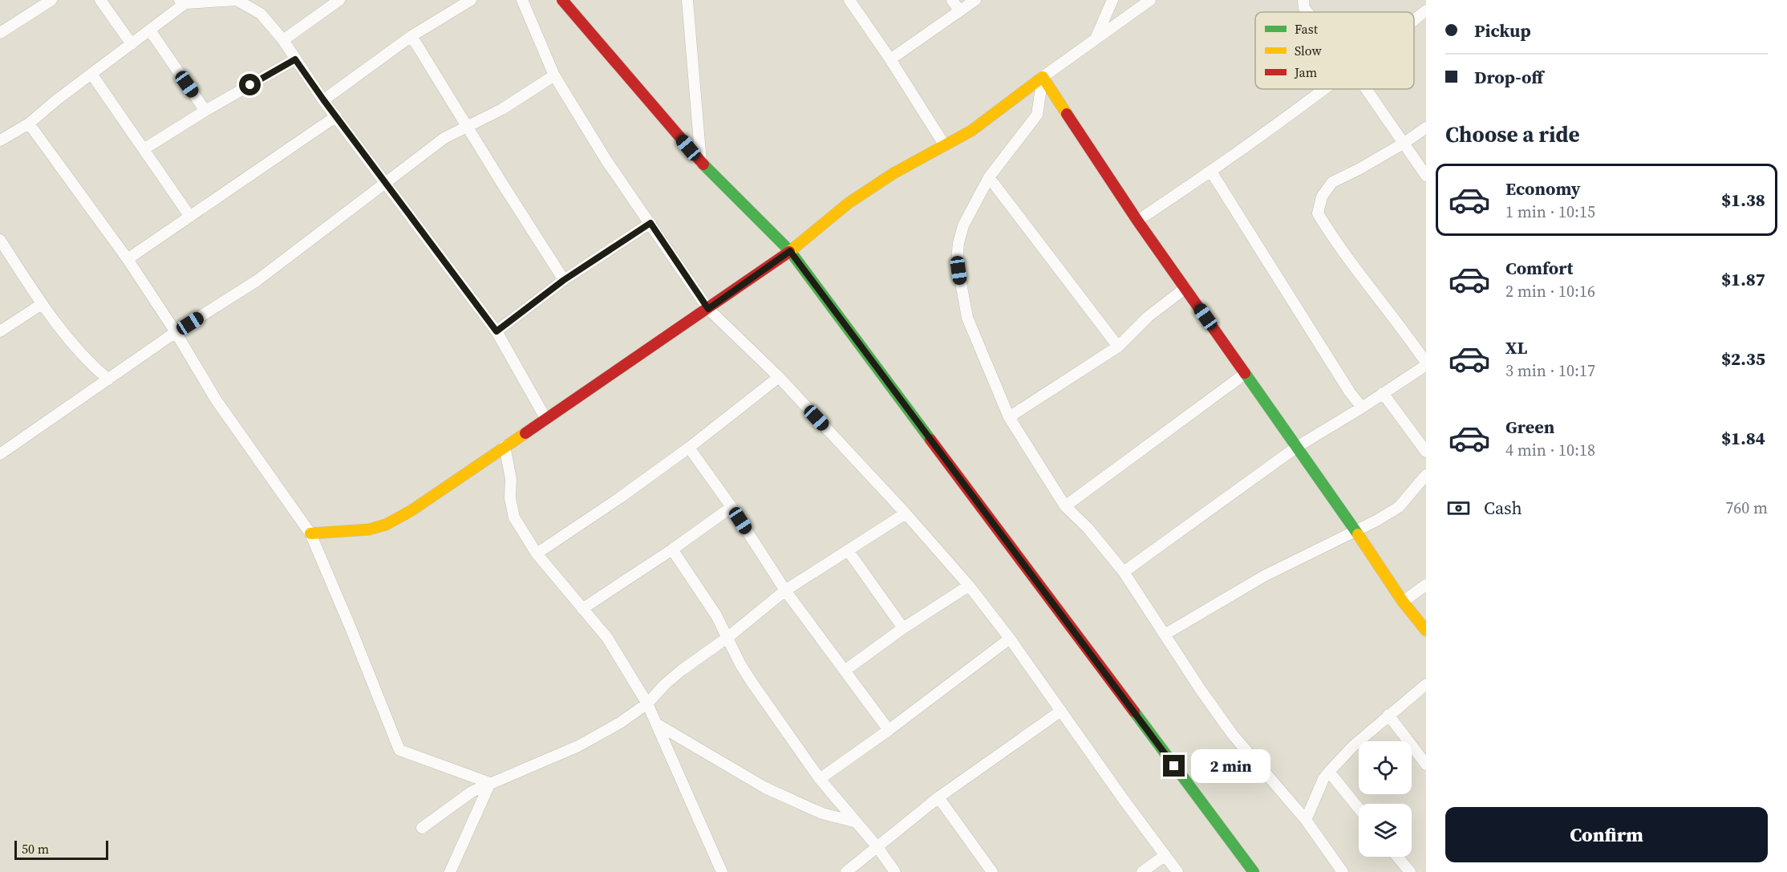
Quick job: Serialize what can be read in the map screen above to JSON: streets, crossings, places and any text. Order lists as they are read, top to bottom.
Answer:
{
  "legend": ["Fast", "Slow", "Jam"],
  "scale_bar": "50 m",
  "page": {
    "banner": ["Pickup", "Drop-off"],
    "heading": "Choose a ride",
    "list": [
      {
        "name": "Economy",
        "note": "1 min · 10:15",
        "value": "$1.38"
      },
      {
        "name": "Comfort",
        "note": "2 min · 10:16",
        "value": "$1.87"
      },
      {
        "name": "XL",
        "note": "3 min · 10:17",
        "value": "$2.35"
      },
      {
        "name": "Green",
        "note": "4 min · 10:18",
        "value": "$1.84"
      }
    ],
    "pay": ["Cash", "760 m"],
    "bubble": "2 min",
    "buttons": "Confirm",
    "scale": "50 m"
  }
}
